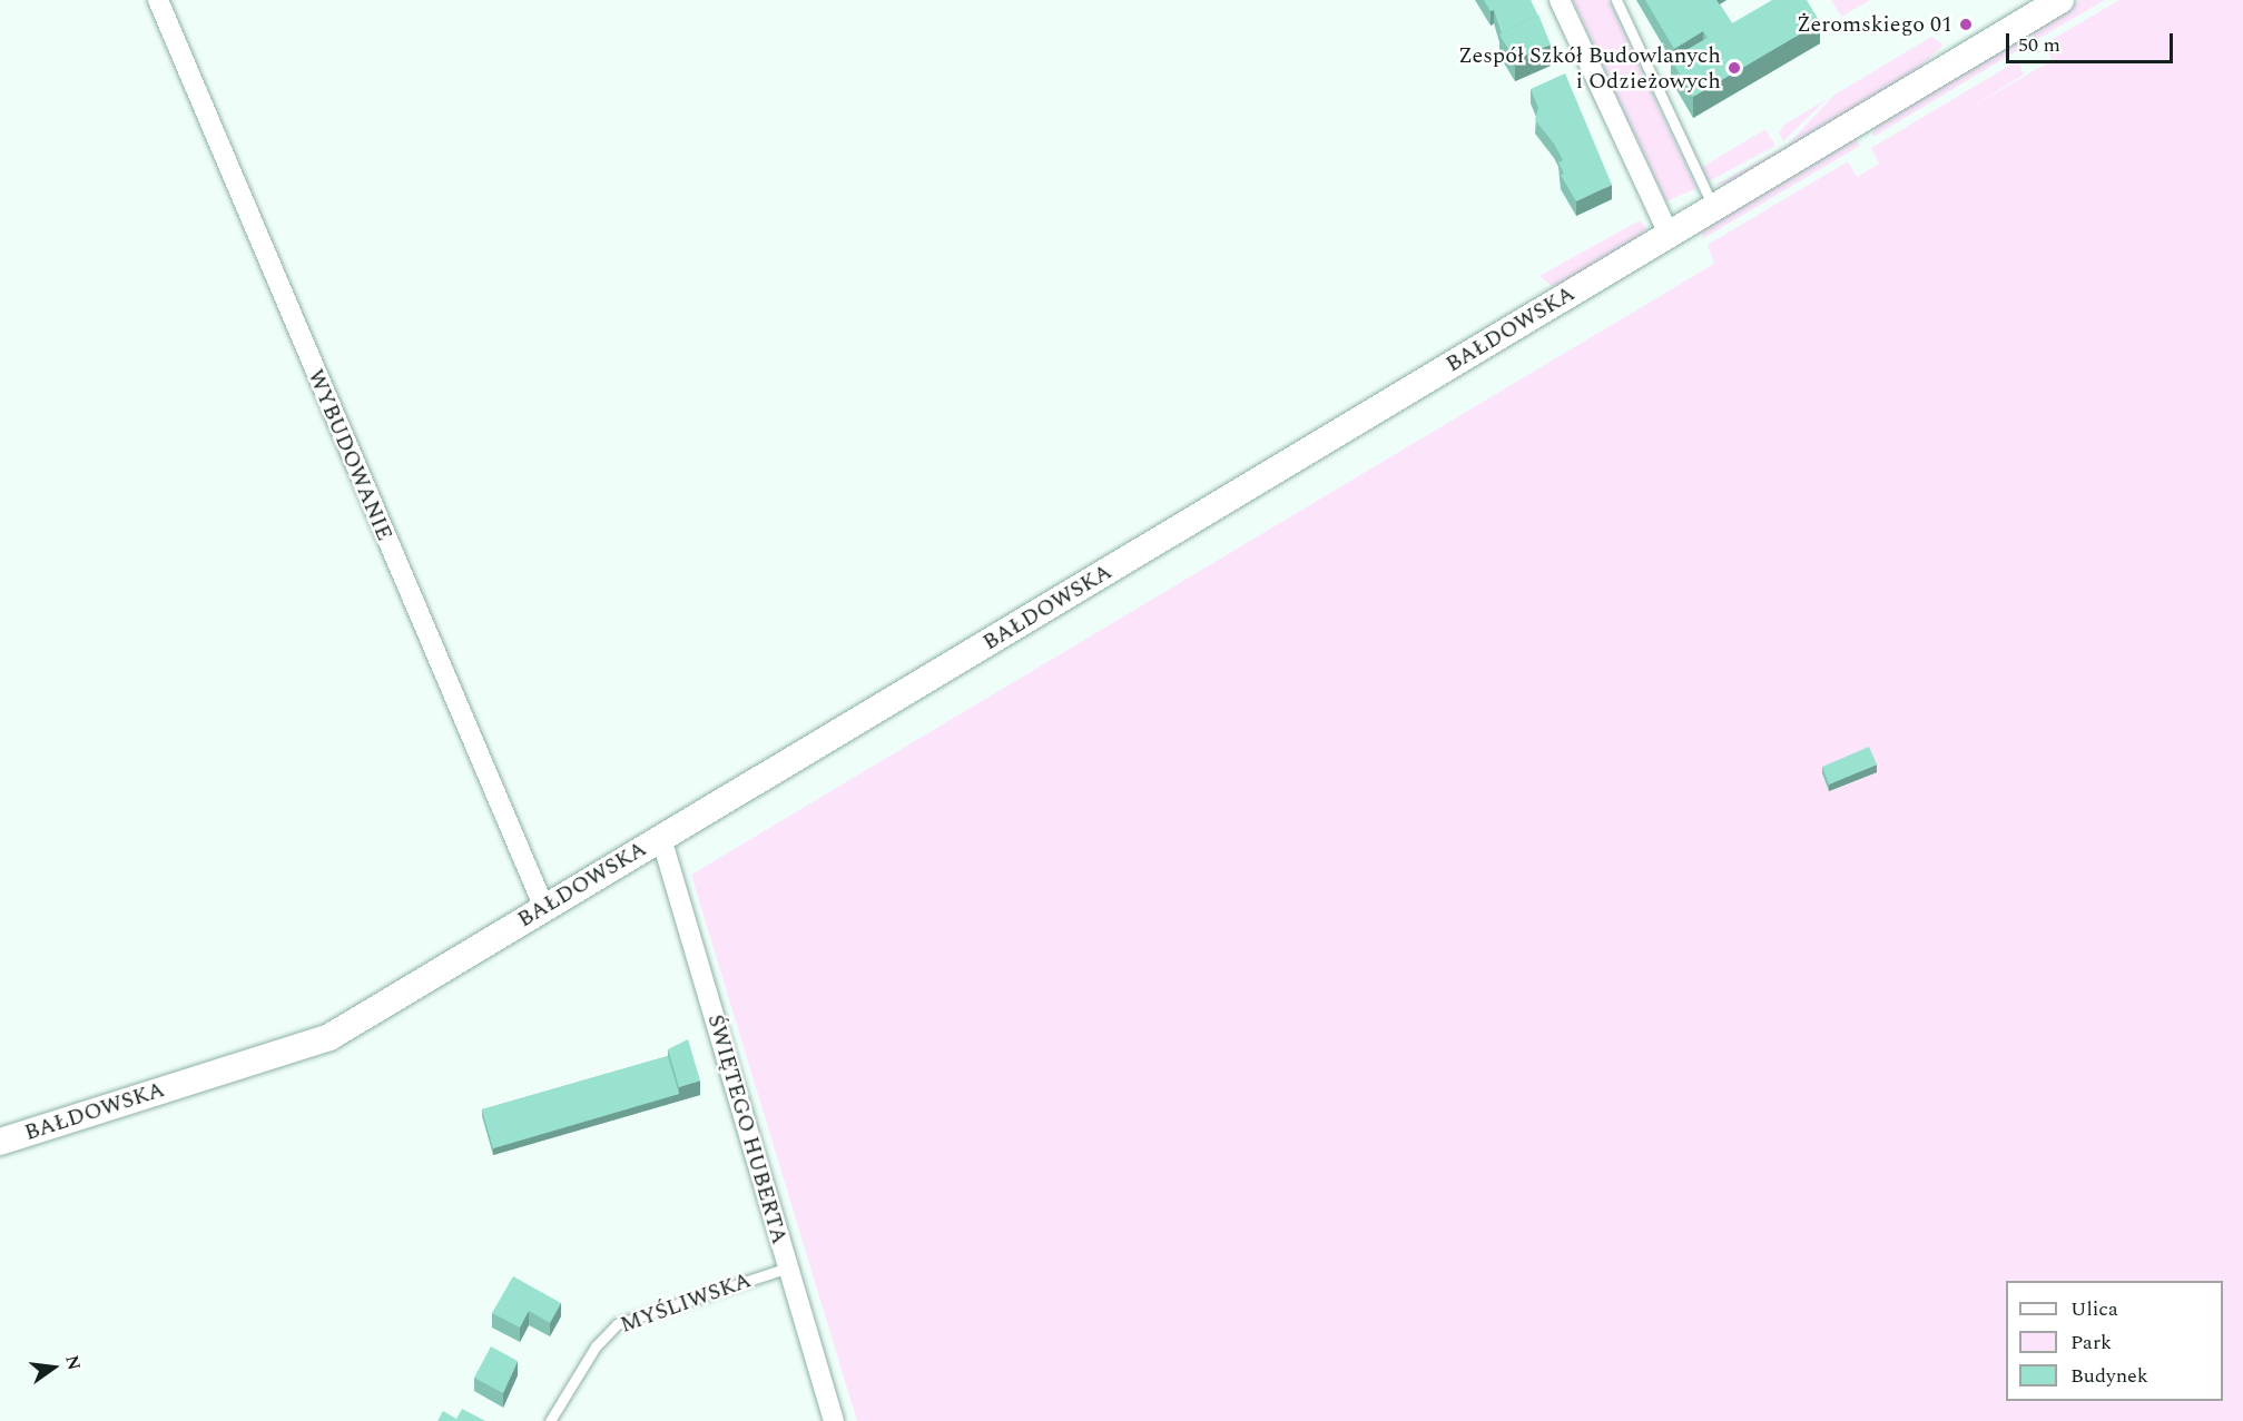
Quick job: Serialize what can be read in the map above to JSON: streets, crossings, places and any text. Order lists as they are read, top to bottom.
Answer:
{
  "streets": {
    "street": ["BAŁDOWSKA", "WYBUDOWANIE", "ŚWIĘTEGO HUBERTA"],
    "lane": ["MYŚLIWSKA"]
  },
  "crossings": [
    ["BAŁDOWSKA", "WYBUDOWANIE"],
    ["BAŁDOWSKA", "ŚWIĘTEGO HUBERTA"],
    ["ŚWIĘTEGO HUBERTA", "MYŚLIWSKA"]
  ],
  "places": ["Żeromskiego 01", "Zespół Szkół Budowlanych i Odzieżowych"],
  "legend": ["Ulica", "Park", "Budynek"],
  "scale_bar": "50 m",
  "north": "right"
}
